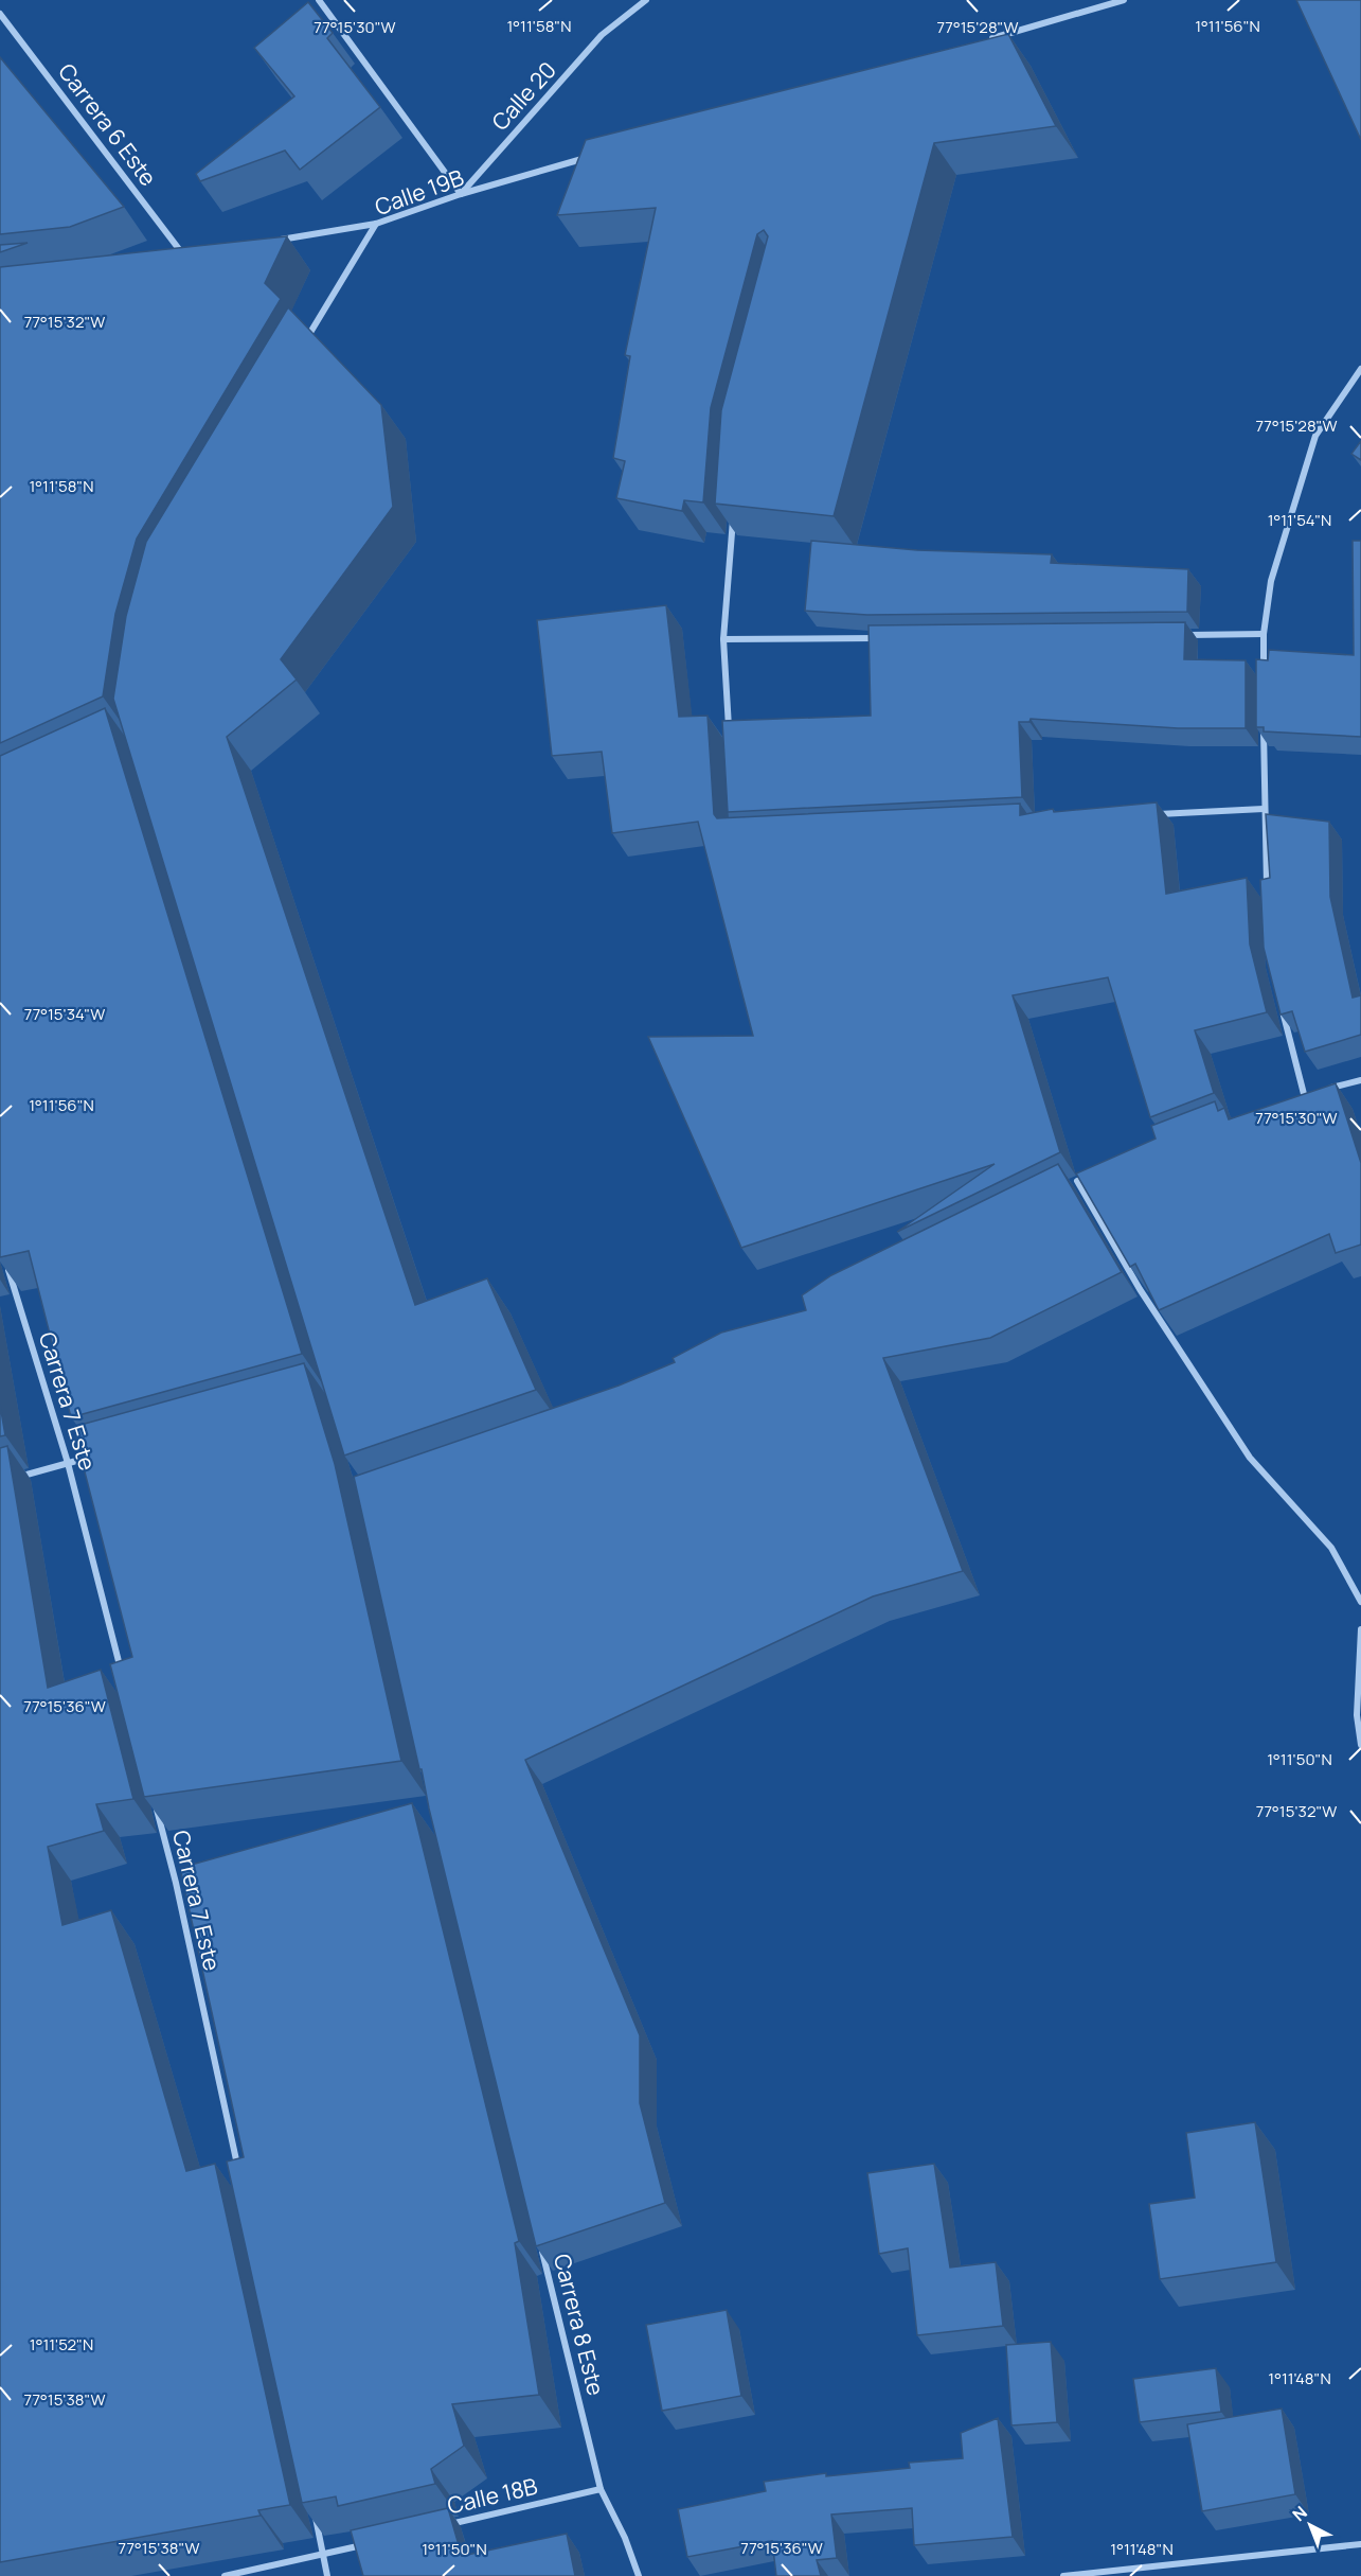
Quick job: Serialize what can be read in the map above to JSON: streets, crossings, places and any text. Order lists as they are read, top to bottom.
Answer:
{
  "streets": {
    "street": [
      "Calle 20",
      "Carrera 6 Este",
      "Calle 19B",
      "Carrera 7 Este",
      "Carrera 8 Este",
      "Calle 18B"
    ]
  },
  "crossings": [
    ["Calle 20", "Calle 19B"],
    ["Carrera 8 Este", "Calle 18B"]
  ],
  "north": "top left",
  "coordinates": [
    "1°11'58\"N",
    "1°11'56\"N",
    "77°15'28\"W",
    "77°15'30\"W",
    "77°15'32\"W",
    "1°11'54\"N",
    "77°15'34\"W",
    "77°15'36\"W",
    "1°11'50\"N",
    "1°11'52\"N",
    "1°11'48\"N",
    "77°15'38\"W"
  ]
}
